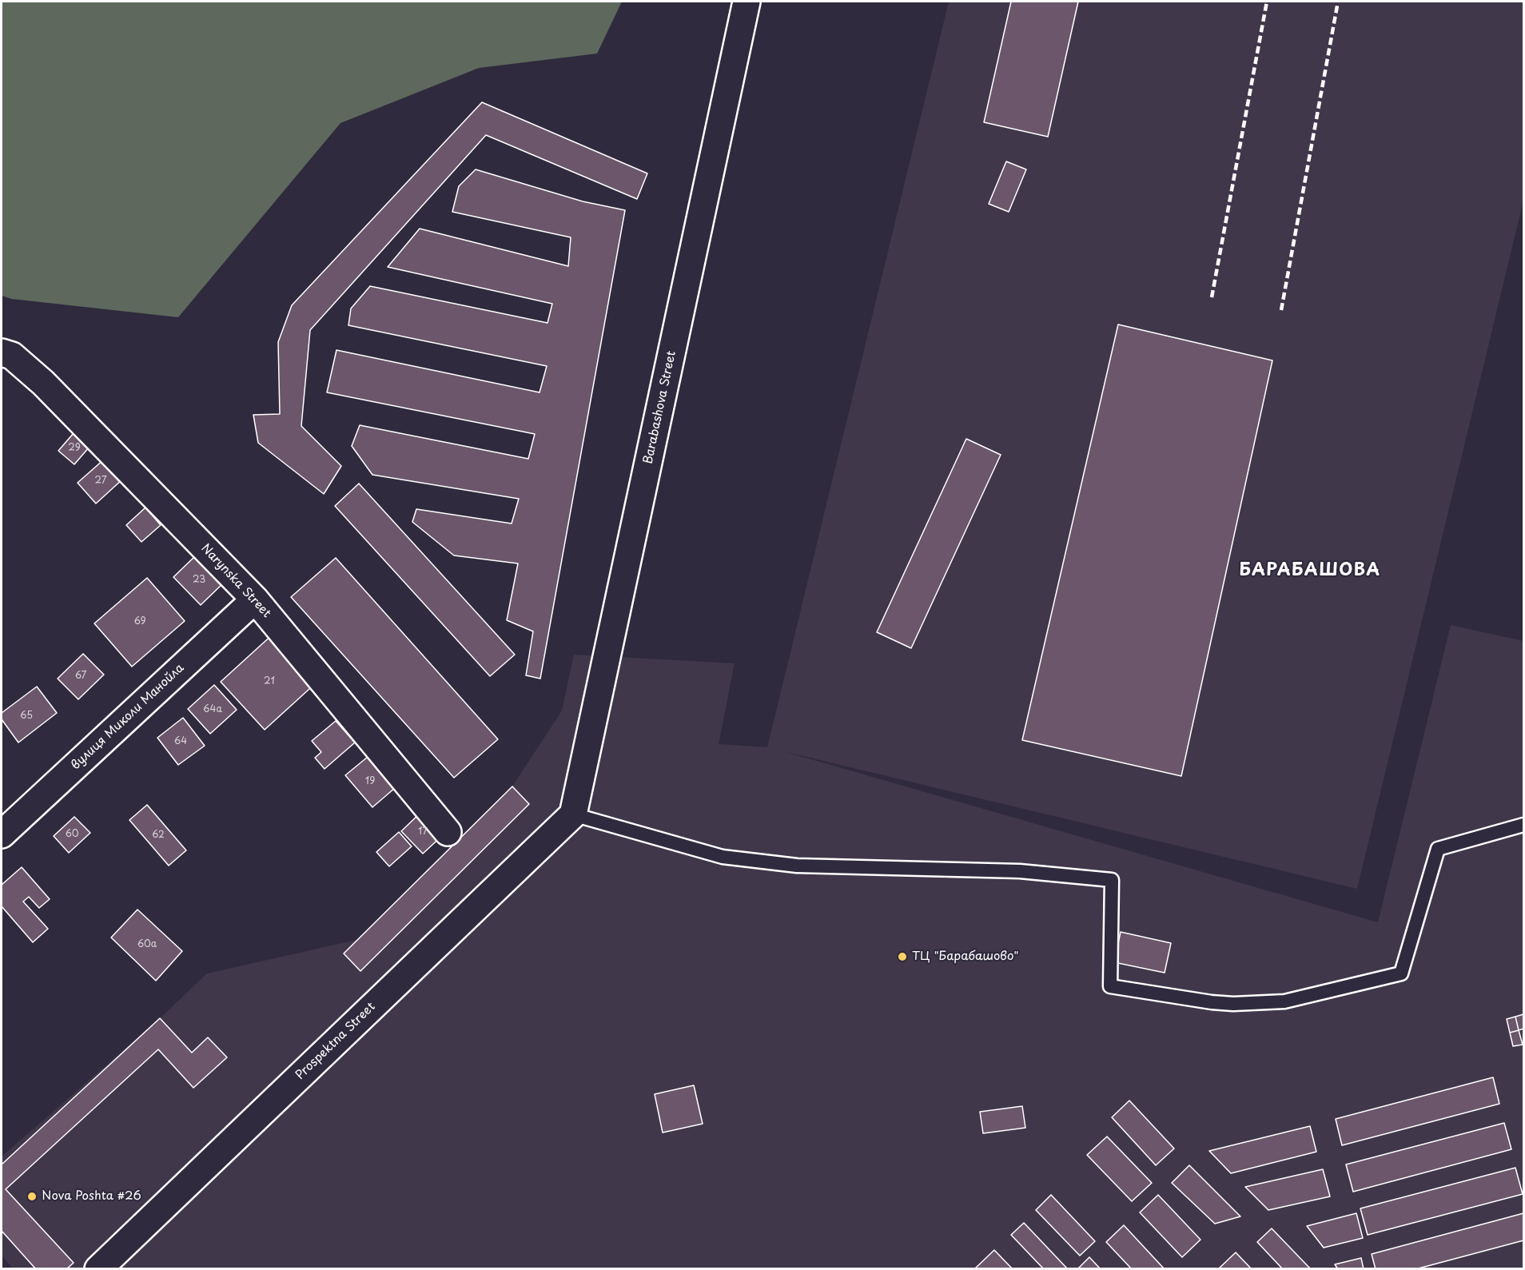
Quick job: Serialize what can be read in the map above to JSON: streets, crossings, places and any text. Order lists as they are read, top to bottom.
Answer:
{
  "streets": {
    "street": [
      "Barabashova Street",
      "Narynska Street",
      "вулиця Миколи Манойла",
      "Prospektna Street"
    ]
  },
  "crossings": [
    ["Barabashova Street", "Prospektna Street"],
    ["Narynska Street", "вулиця Миколи Манойла"]
  ],
  "districts": ["БАРАБАШОВА"],
  "places": ["ТЦ \"Барабашово\"", "Nova Poshta #26"],
  "house_numbers": [
    "29",
    "27",
    "23",
    "69",
    "67",
    "21",
    "64а",
    "65",
    "64",
    "19",
    "17",
    "60",
    "62",
    "60а"
  ]
}
